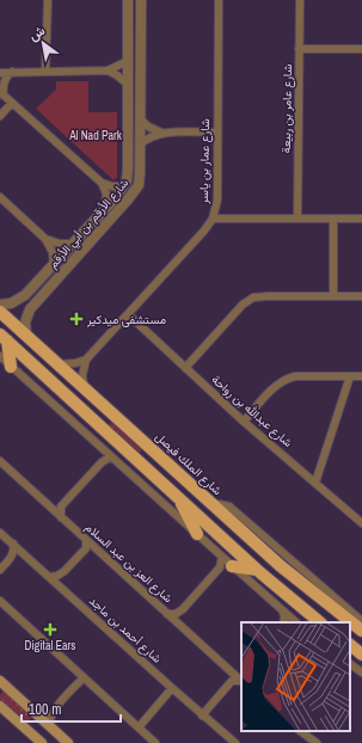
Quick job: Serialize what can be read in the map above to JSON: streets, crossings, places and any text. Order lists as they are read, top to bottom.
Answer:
{
  "streets": {
    "main road": ["شارع الملك فيصل"],
    "street": [
      "شارع عامر بن ربيعة",
      "شارع عمار بن ياسر",
      "شارع الأرقم بن أبي الأرقم",
      "شارع عبدالله بن رواحة",
      "شارع العز بن عبد السلام",
      "شارع أحمد بن ماجد"
    ]
  },
  "crossings": [
    ["شارع عمار بن ياسر", "شارع عبدالله بن رواحة"],
    ["شارع الأرقم بن أبي الأرقم", "شارع الملك فيصل"]
  ],
  "parks": ["Al Nad Park"],
  "places": {
    "health": ["مستشفى ميدكير", "Digital Ears"]
  },
  "scale_bar": "100 m",
  "north": "top left"
}
